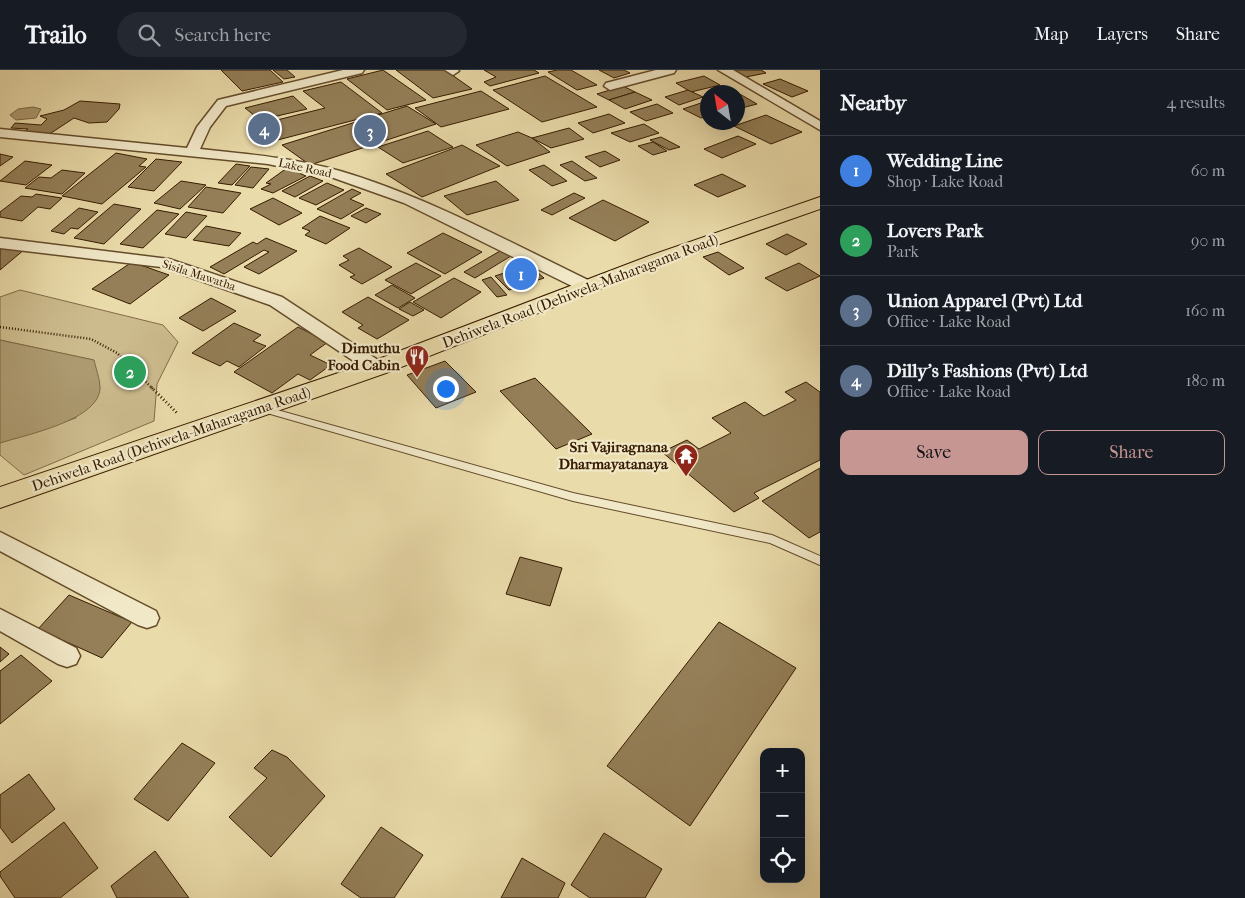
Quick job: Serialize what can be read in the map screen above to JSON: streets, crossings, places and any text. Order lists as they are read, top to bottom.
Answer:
{
  "streets": {
    "main road": ["Dehiwela Road (Dehiwela-Maharagama Road)"],
    "street": ["Lake Road", "Sisila Mawatha"]
  },
  "crossings": [
    ["Lake Road", "Dehiwela Road (Dehiwela-Maharagama Road)"],
    ["Sisila Mawatha", "Dehiwela Road (Dehiwela-Maharagama Road)"]
  ],
  "places": {
    "restaurant": ["Dimuthu Food Cabin"],
    "temple": ["Sri Vajiragnana Dharmayatanaya"]
  },
  "north": "top left",
  "page": {
    "header": "Trailo",
    "search": "Search here",
    "nav": ["Map", "Layers", "Share"],
    "heading": ["Nearby", "4 results"],
    "pins": [
      "4",
      "3",
      "1",
      "2"
    ],
    "list": [
      {
        "mark": "1",
        "name": "Wedding Line",
        "note": "Shop · Lake Road",
        "value": "60 m"
      },
      {
        "mark": "2",
        "name": "Lovers Park",
        "note": "Park",
        "value": "90 m"
      },
      {
        "mark": "3",
        "name": "Union Apparel (Pvt) Ltd",
        "note": "Office · Lake Road",
        "value": "160 m"
      },
      {
        "mark": "4",
        "name": "Dilly's Fashions (Pvt) Ltd",
        "note": "Office · Lake Road",
        "value": "180 m"
      }
    ],
    "buttons": ["Save", "Share"],
    "map_buttons": ["+", "−"]
  }
}
